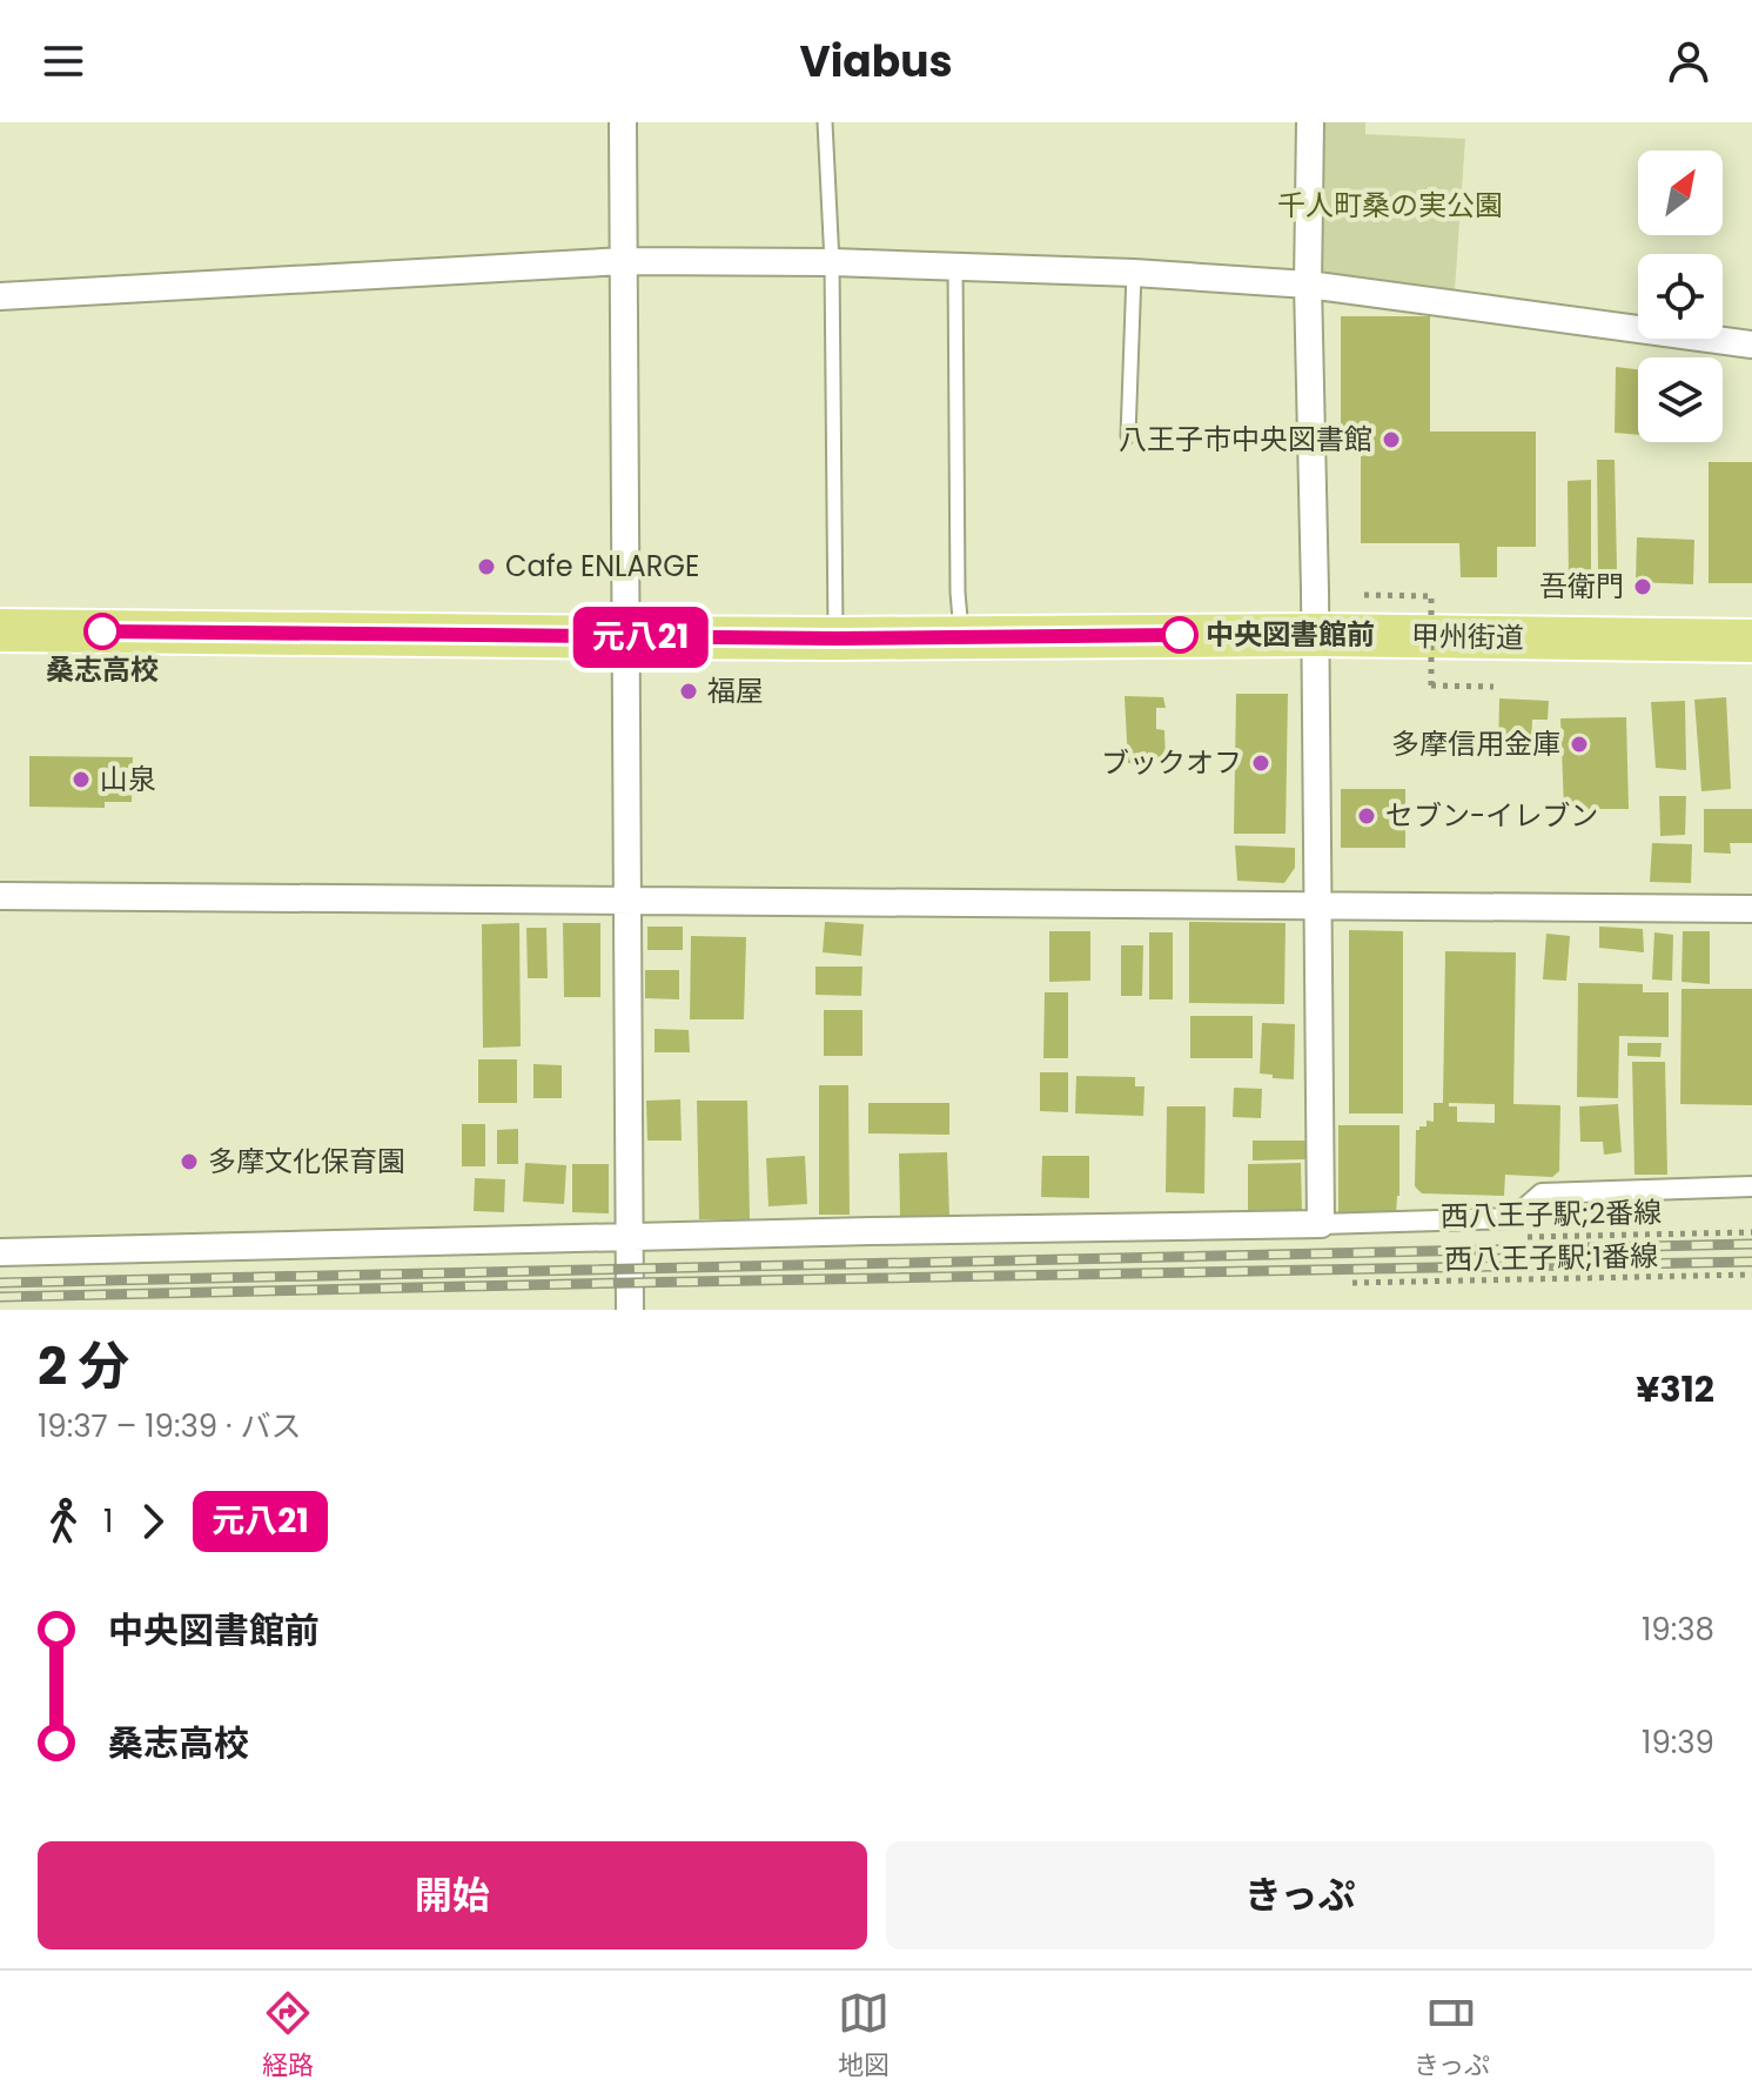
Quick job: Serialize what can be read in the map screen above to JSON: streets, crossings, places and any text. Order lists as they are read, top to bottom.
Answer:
{
  "streets": {
    "highway": ["甲州街道"],
    "path": ["西八王子駅;2番線", "西八王子駅;1番線"]
  },
  "parks": ["千人町桑の実公園"],
  "places": [
    "八王子市中央図書館",
    "Cafe ENLARGE",
    "吾衛門",
    "桑志高校",
    "中央図書館前",
    "福屋",
    "多摩信用金庫",
    "ブックオフ",
    "山泉",
    "セブン-イレブン",
    "多摩文化保育園"
  ],
  "lines": ["bus line 元八21"],
  "north": "top right",
  "page": {
    "header": "Viabus",
    "on_map": "元八21",
    "heading": ["2 分", "19:37 – 19:39 · バス", "¥312"],
    "legs": ["1", "元八21"],
    "list": [
      {
        "name": "中央図書館前",
        "value": "19:38"
      },
      {
        "name": "桑志高校",
        "value": "19:39"
      }
    ],
    "buttons": ["開始", "きっぷ"],
    "tabs": ["経路", "地図", "きっぷ"]
  }
}
